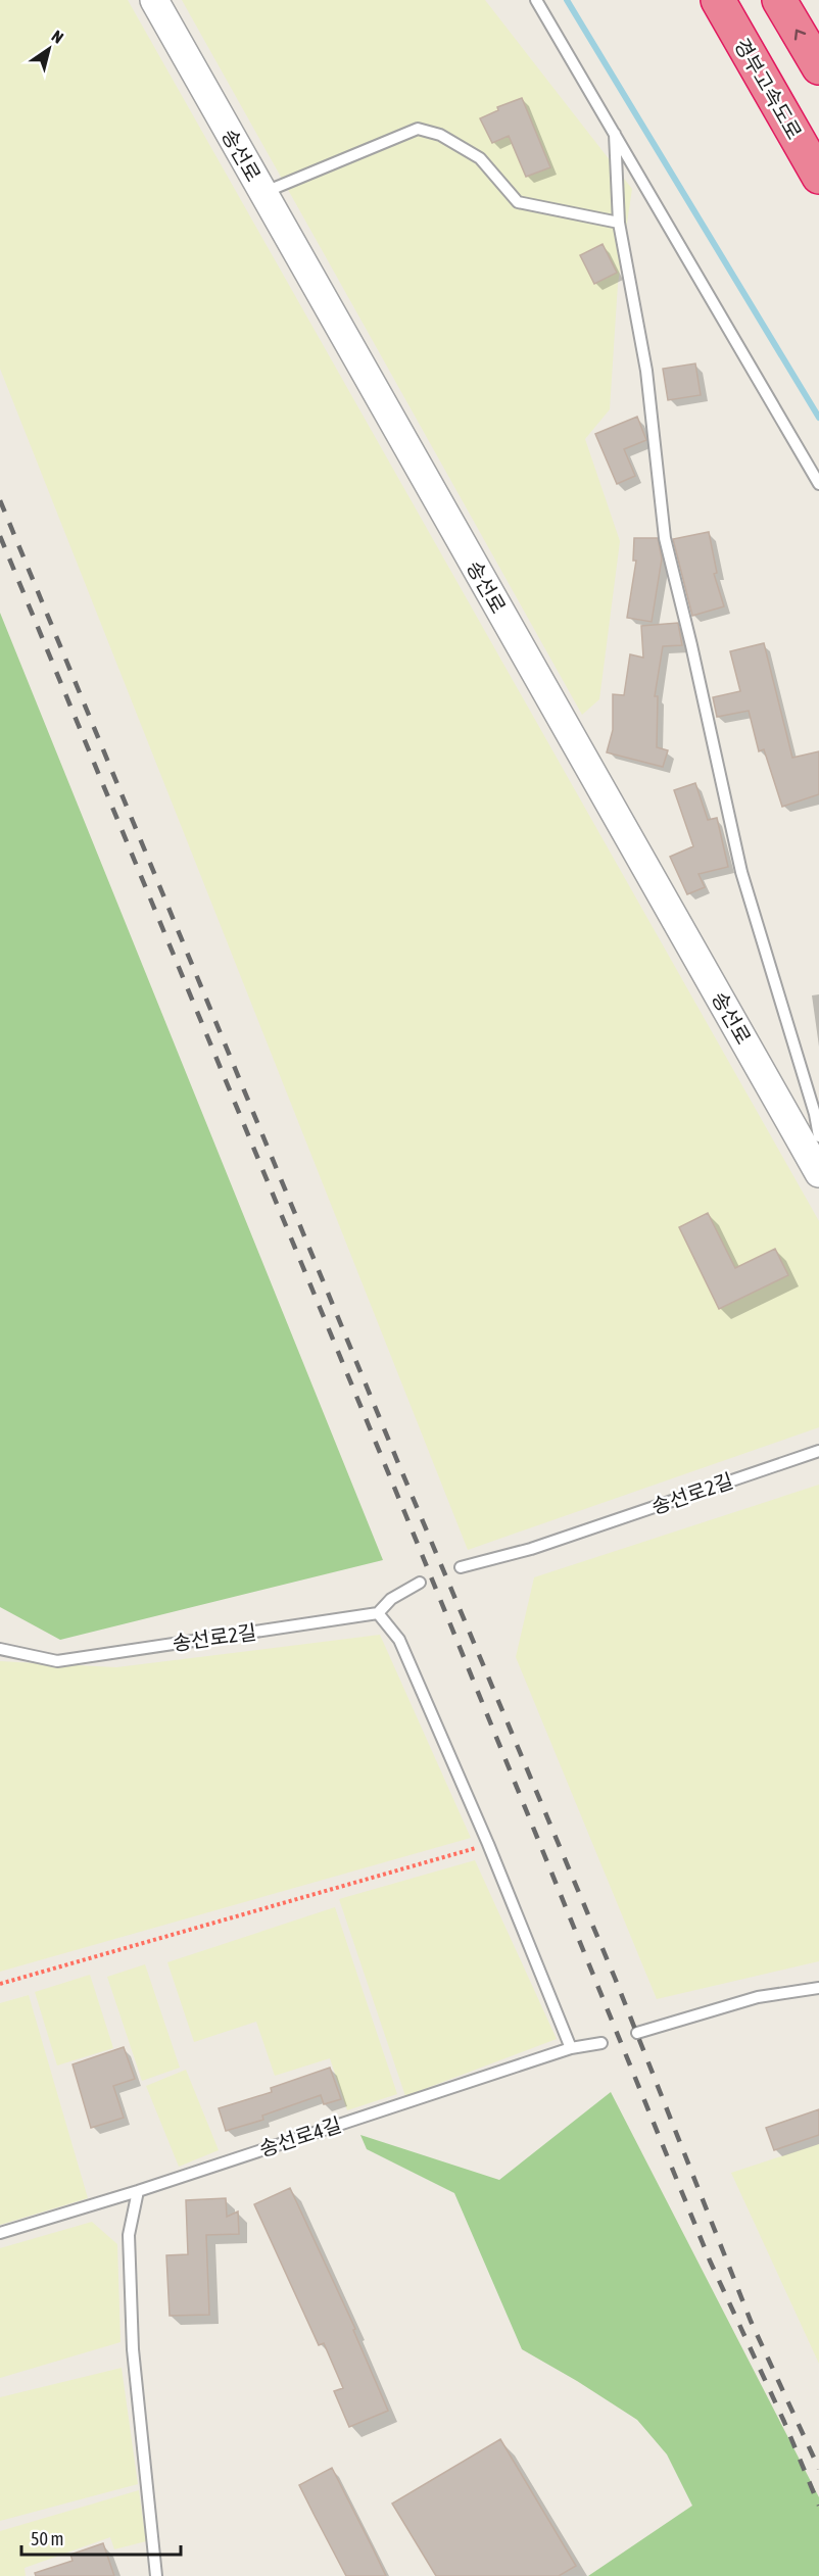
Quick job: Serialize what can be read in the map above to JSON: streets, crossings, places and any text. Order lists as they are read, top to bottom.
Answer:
{
  "streets": {
    "highway": ["경부고속도로"],
    "street": ["송선로"],
    "lane": ["송선로2길", "송선로4길"]
  },
  "scale_bar": "50 m",
  "north": "top right"
}
